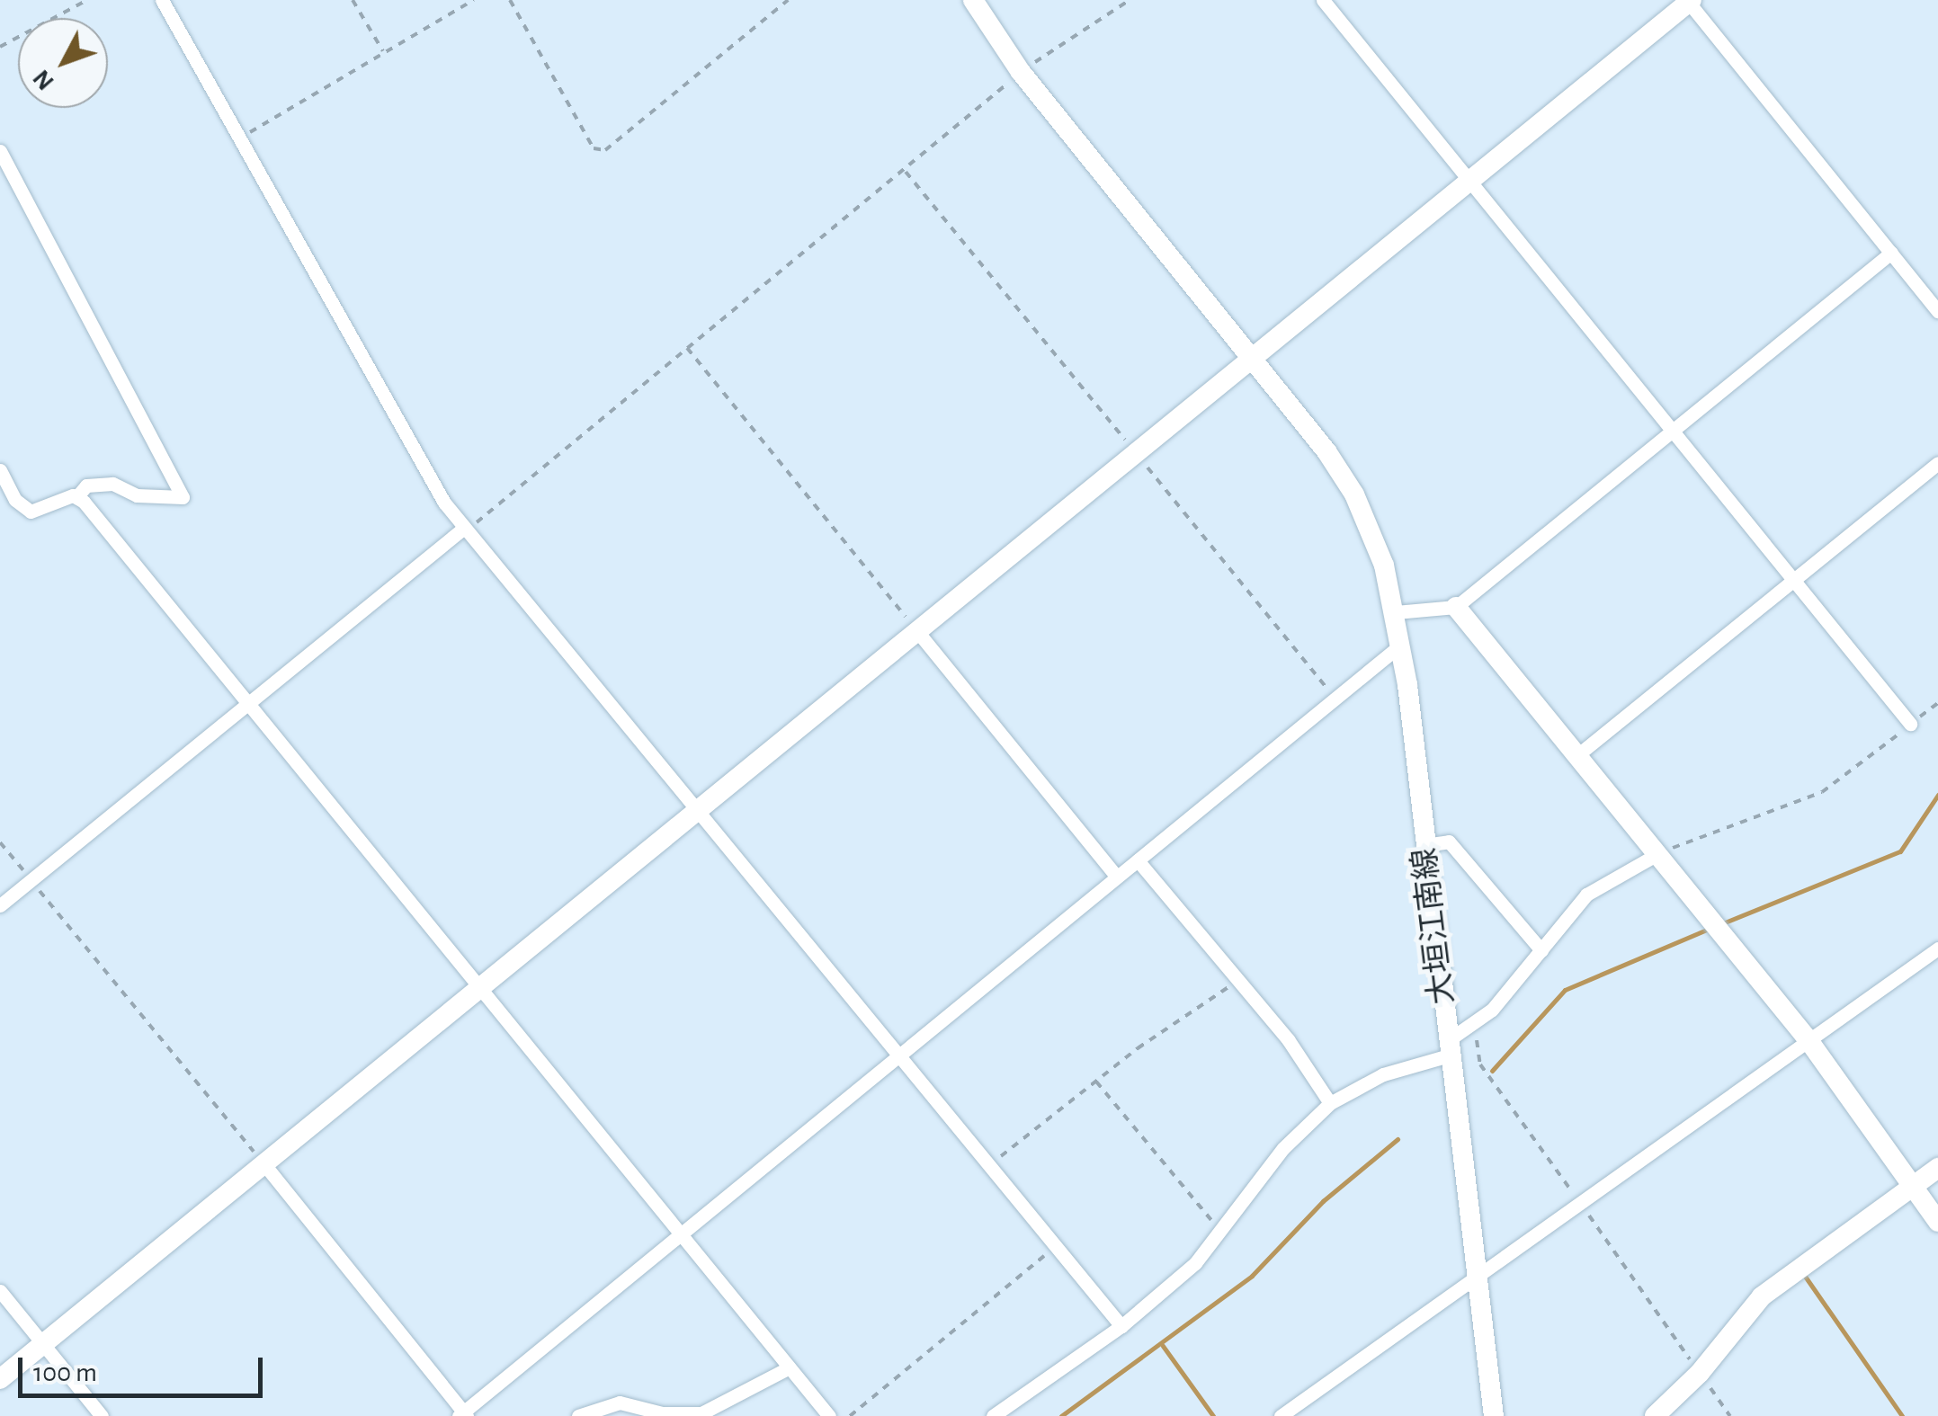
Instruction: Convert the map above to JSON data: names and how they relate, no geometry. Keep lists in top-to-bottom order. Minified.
{"streets":{"street":["大垣江南線"]},"scale_bar":"100 m","north":"bottom left"}
